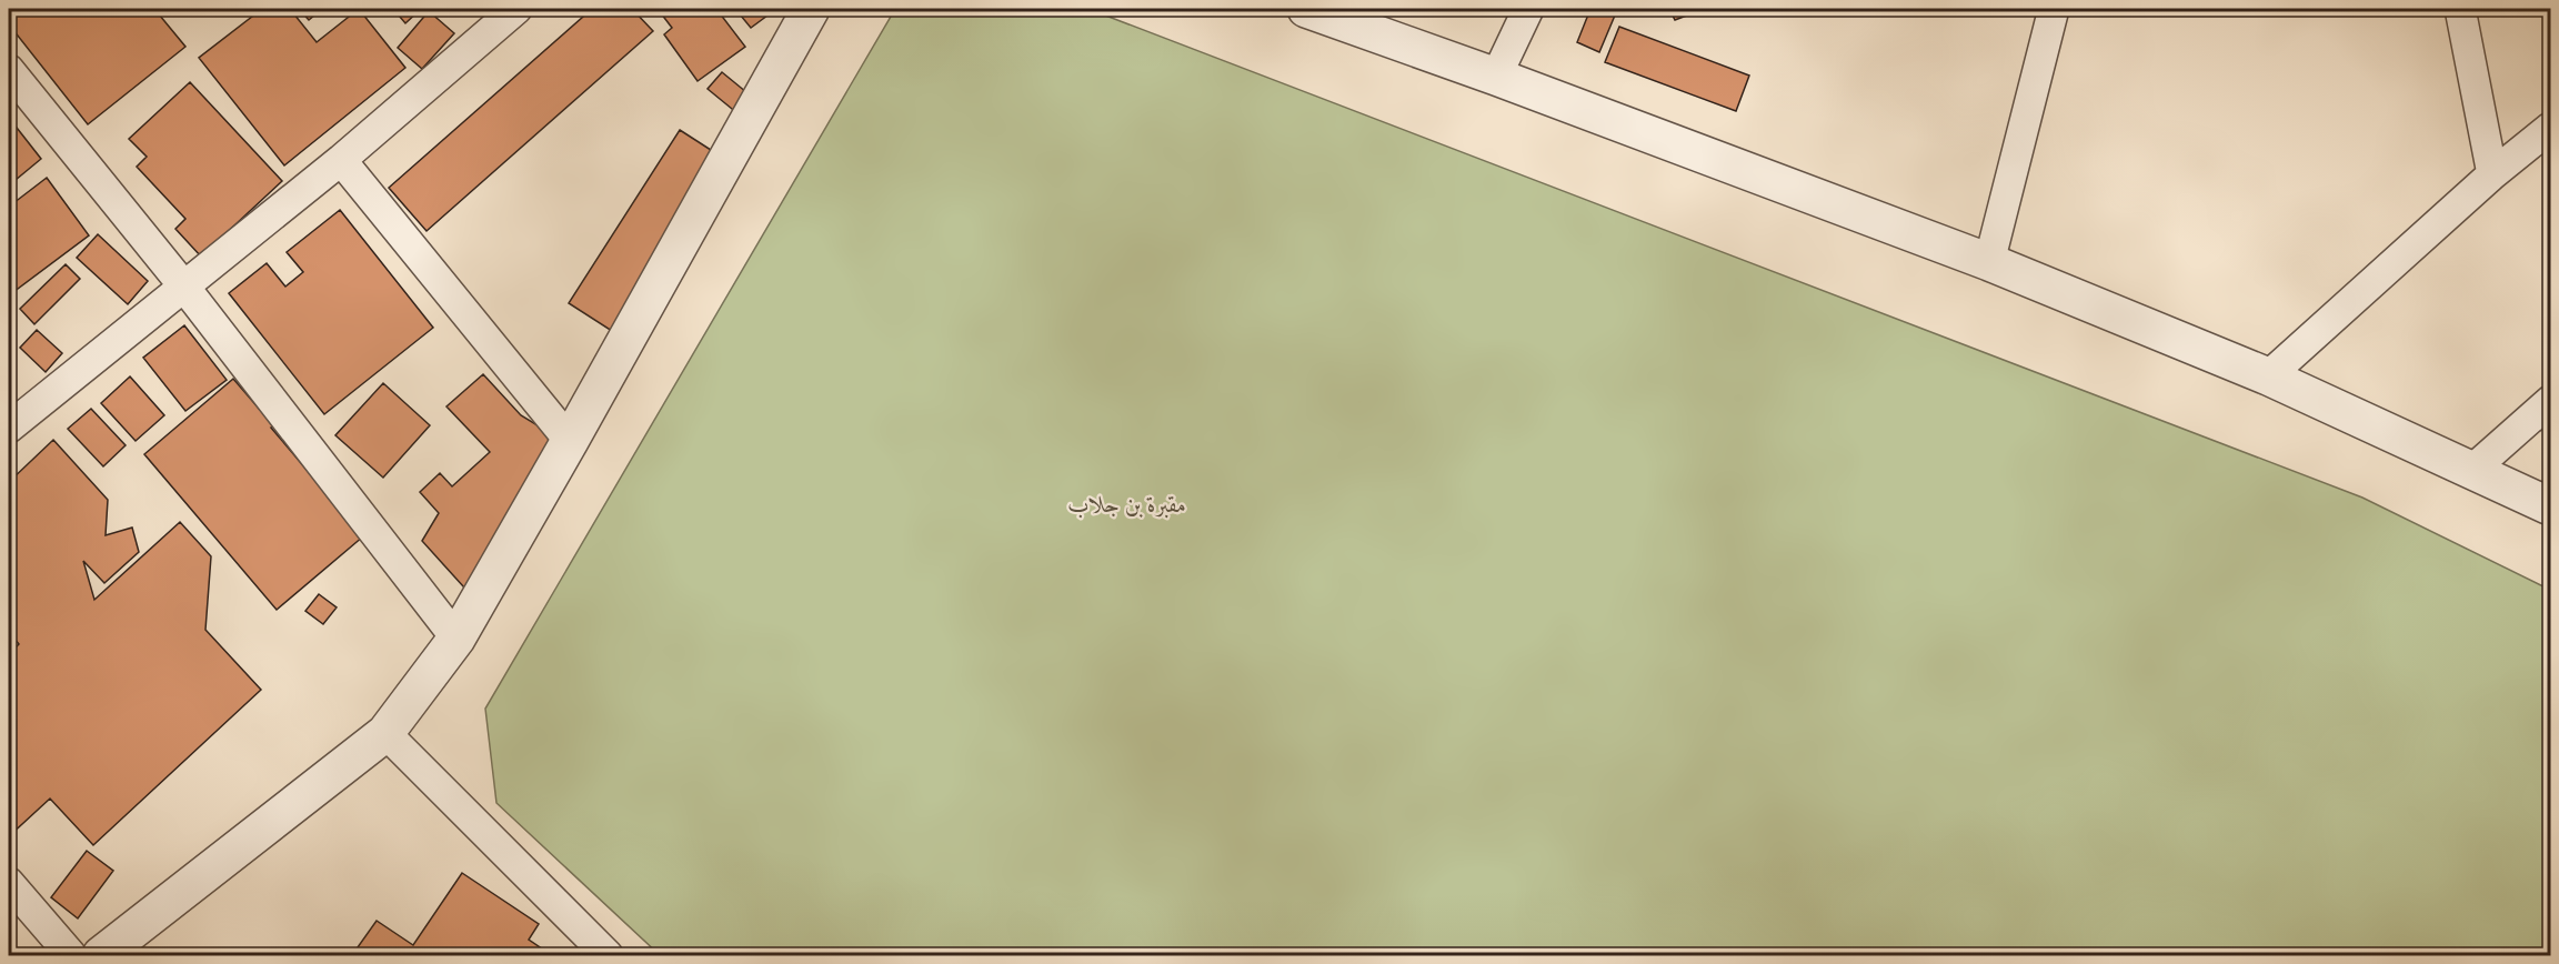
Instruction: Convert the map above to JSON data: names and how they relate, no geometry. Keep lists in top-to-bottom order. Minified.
{"parks":["مقبرة بن جلاب"]}
